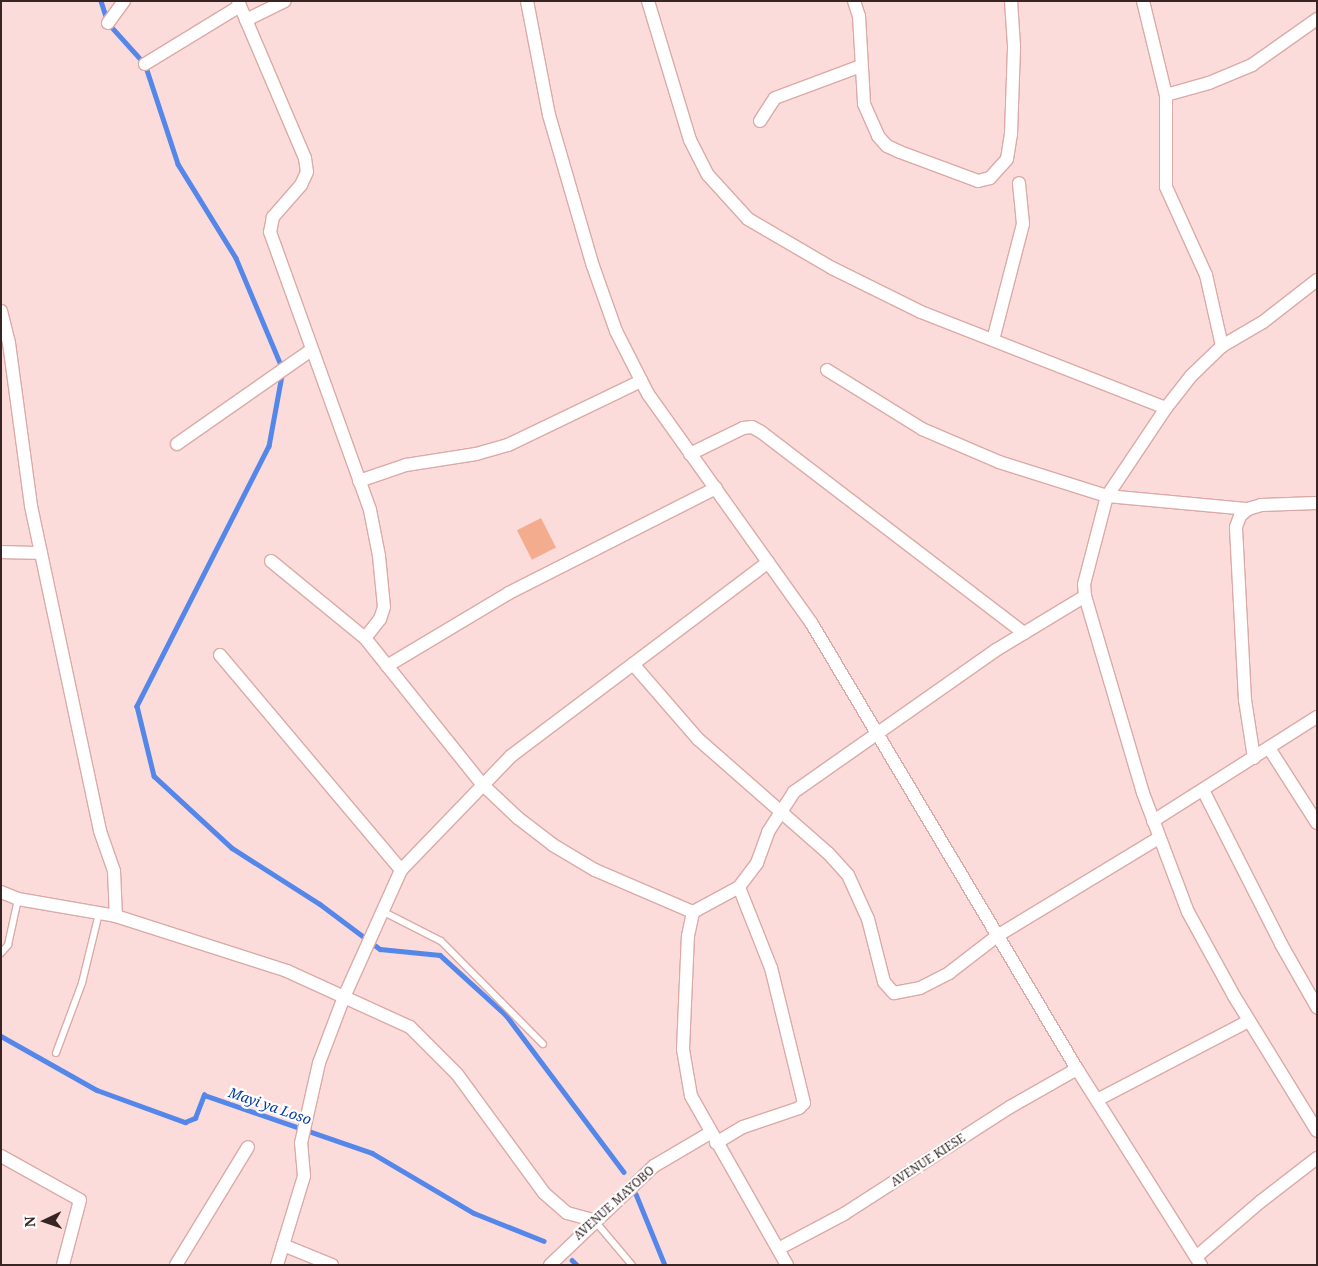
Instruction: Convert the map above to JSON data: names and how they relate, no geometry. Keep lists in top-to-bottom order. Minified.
{"streets":{"street":["AVENUE KIESE","AVENUE MAYOBO"]},"water":["Mayi ya Loso"],"north":"left"}
